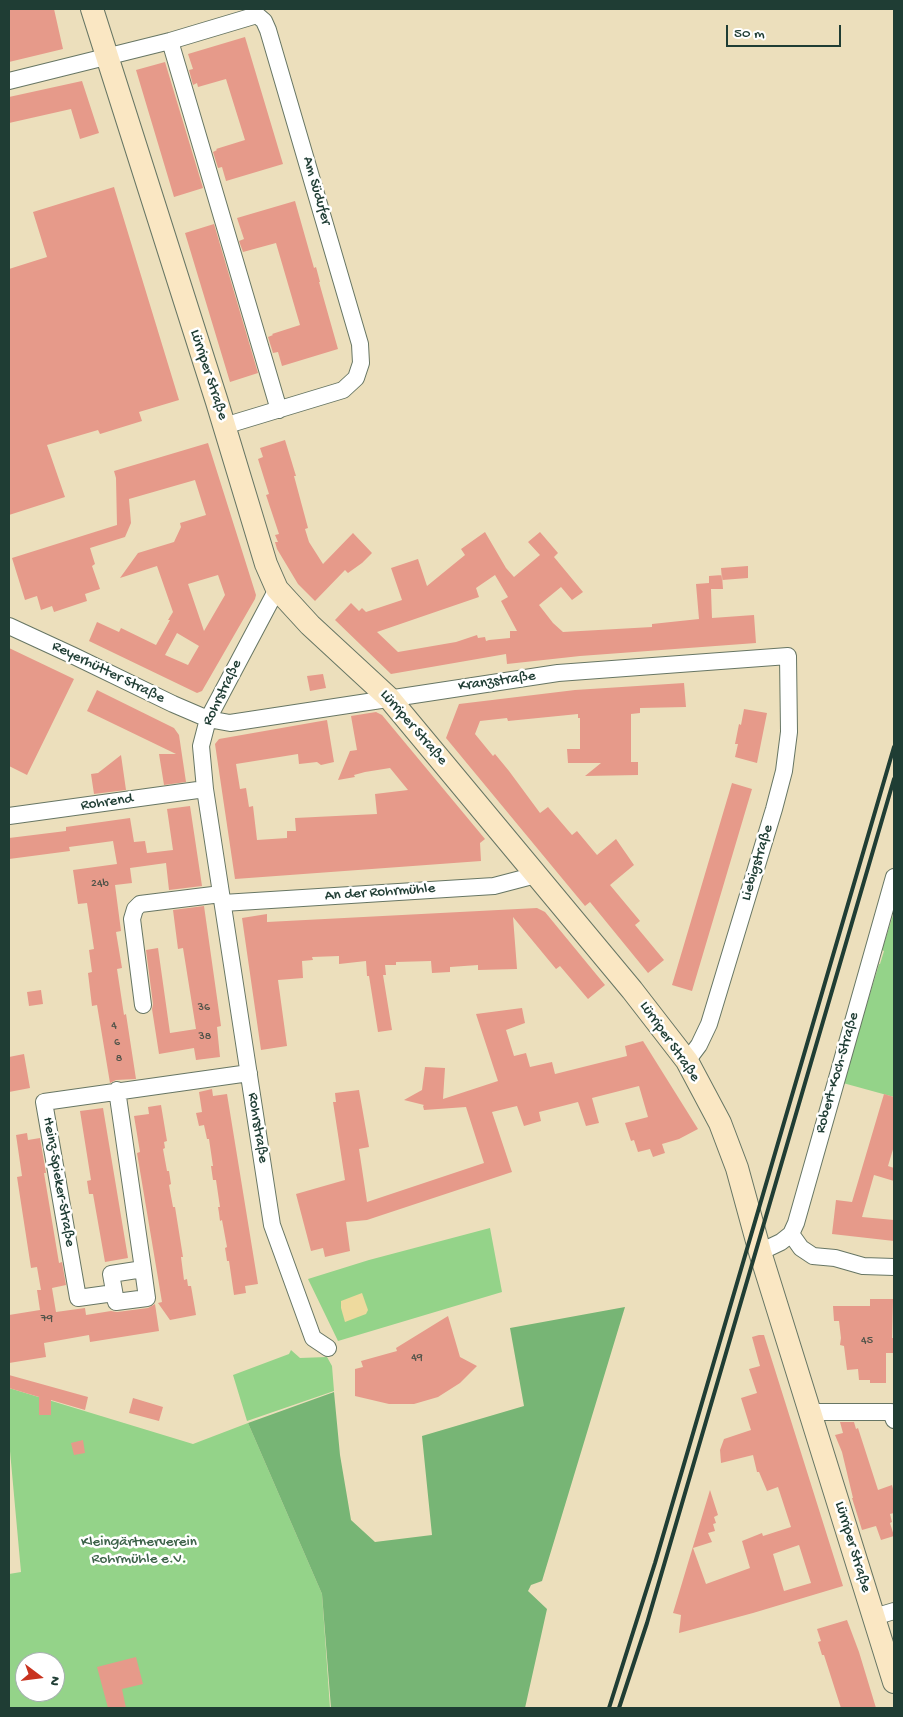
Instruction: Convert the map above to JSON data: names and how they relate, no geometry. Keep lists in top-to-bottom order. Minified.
{"streets":{"street":["Am Südufer","Lürriper Straße","Reyerhütter Straße","Kranzstraße","Rohrstraße","Rohrend","Liebigstraße","An der Rohrmühle","Robert-Koch-Straße","Heinz-Spieker-Straße"]},"crossings":[["Am Südufer","Lürriper Straße"],["Lürriper Straße","Kranzstraße"],["Lürriper Straße","Rohrstraße"],["Lürriper Straße","Liebigstraße"],["Lürriper Straße","An der Rohrmühle"],["Reyerhütter Straße","Kranzstraße"],["Reyerhütter Straße","Rohrstraße"],["Kranzstraße","Rohrstraße"],["Kranzstraße","Liebigstraße"],["Rohrstraße","Rohrend"],["Rohrstraße","An der Rohrmühle"],["Rohrstraße","Heinz-Spieker-Straße"]],"parks":["Kleingärtnerverein Rohrmühle e.V."],"house_numbers":["24b","36","4","38","6","8","79","45","49"],"scale_bar":"50 m","north":"right"}
